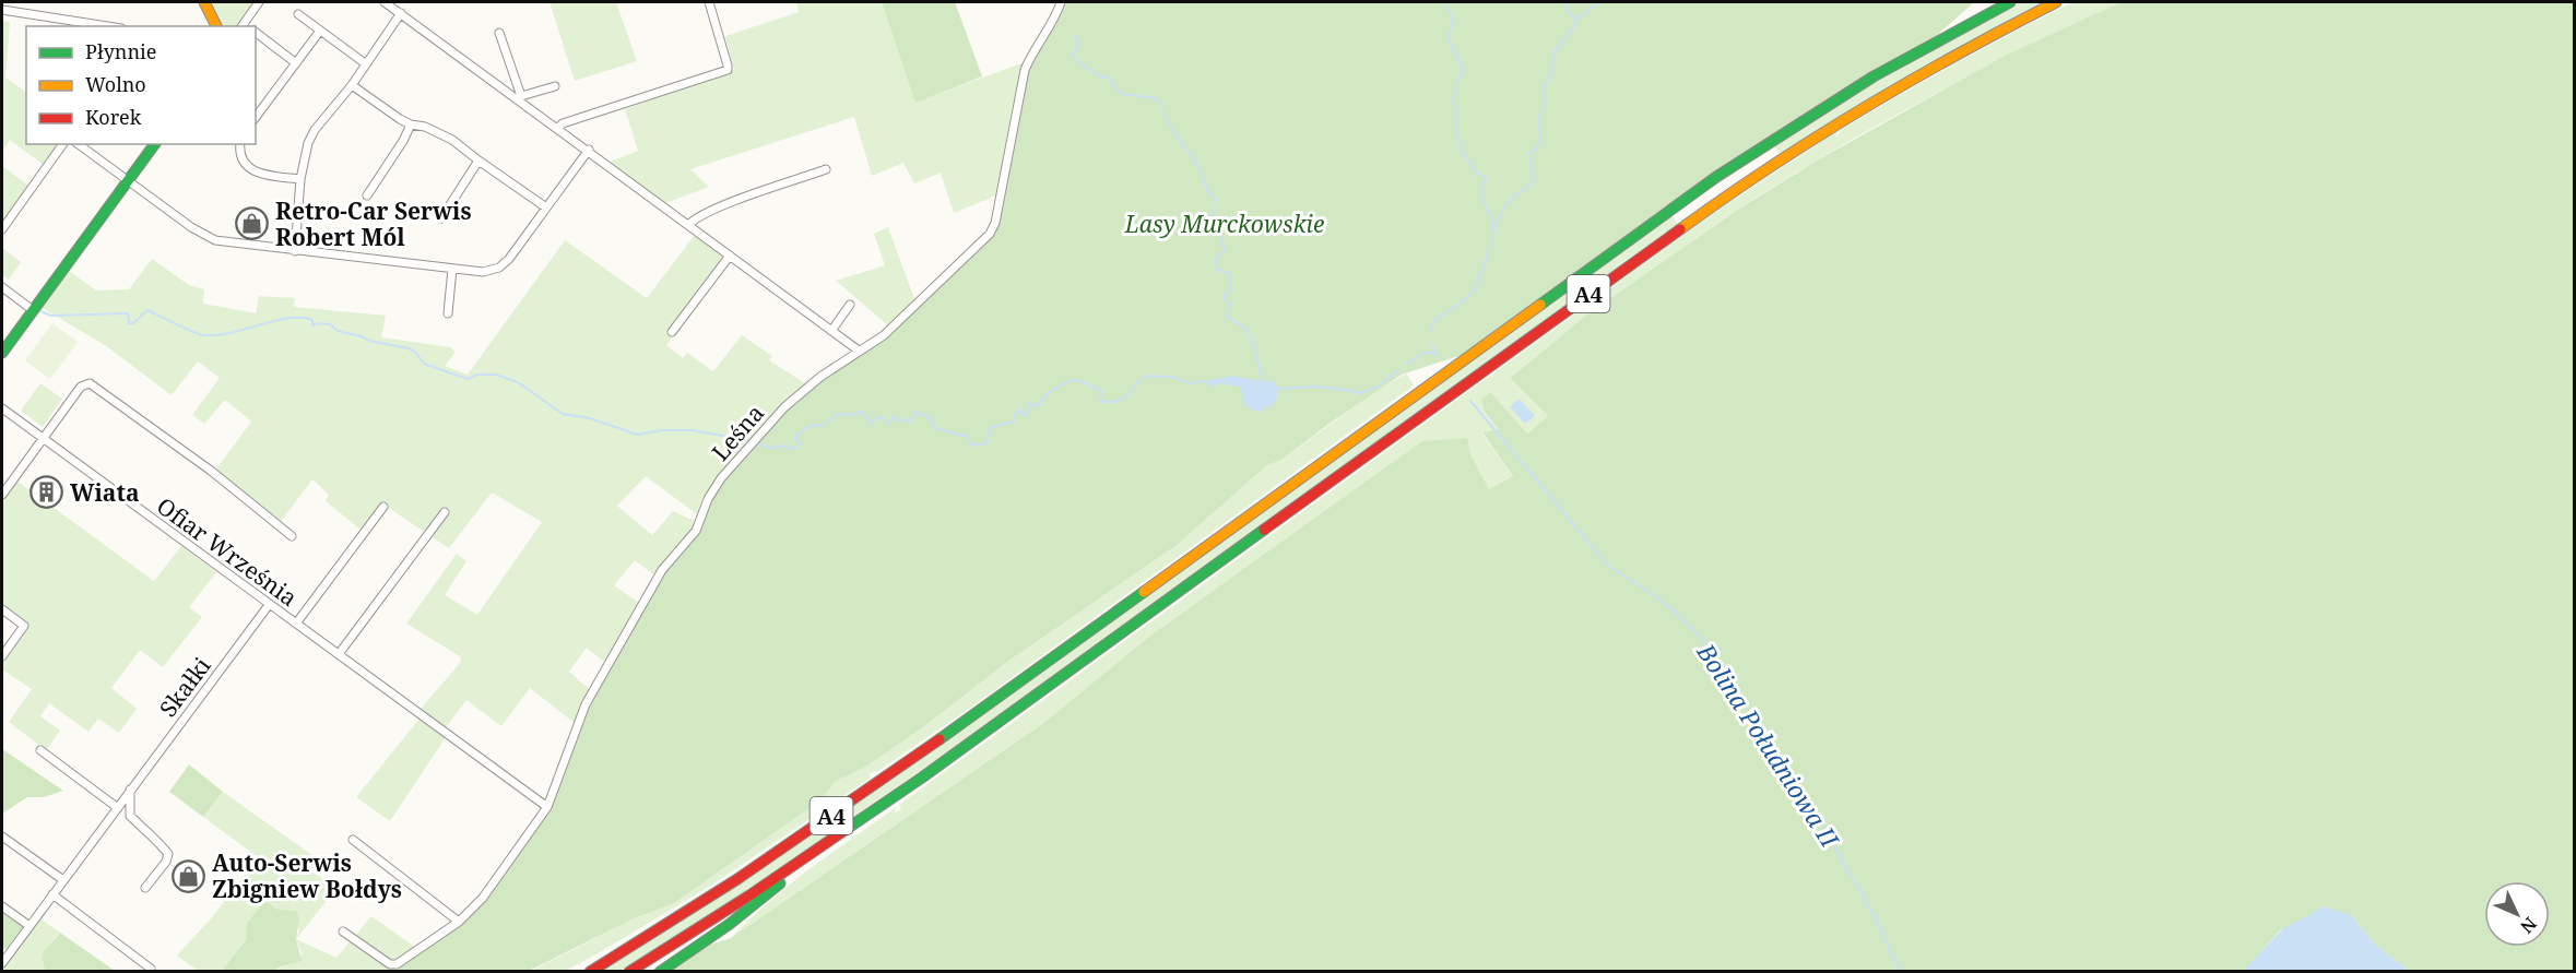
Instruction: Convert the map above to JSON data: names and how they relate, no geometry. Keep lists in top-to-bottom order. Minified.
{"streets":{"main road":["A4"],"street":["Leśna","Ofiar Września","Skałki"]},"crossings":[["Leśna","Ofiar Września"],["Ofiar Września","Skałki"]],"water":["Bolina Południowa II"],"parks":["Lasy Murckowskie"],"places":{"shop":["Retro-Car Serwis Robert Mól","Auto-Serwis Zbigniew Bołdys"],"building":["Wiata"]},"legend":["Płynnie","Wolno","Korek"],"north":"bottom right"}
